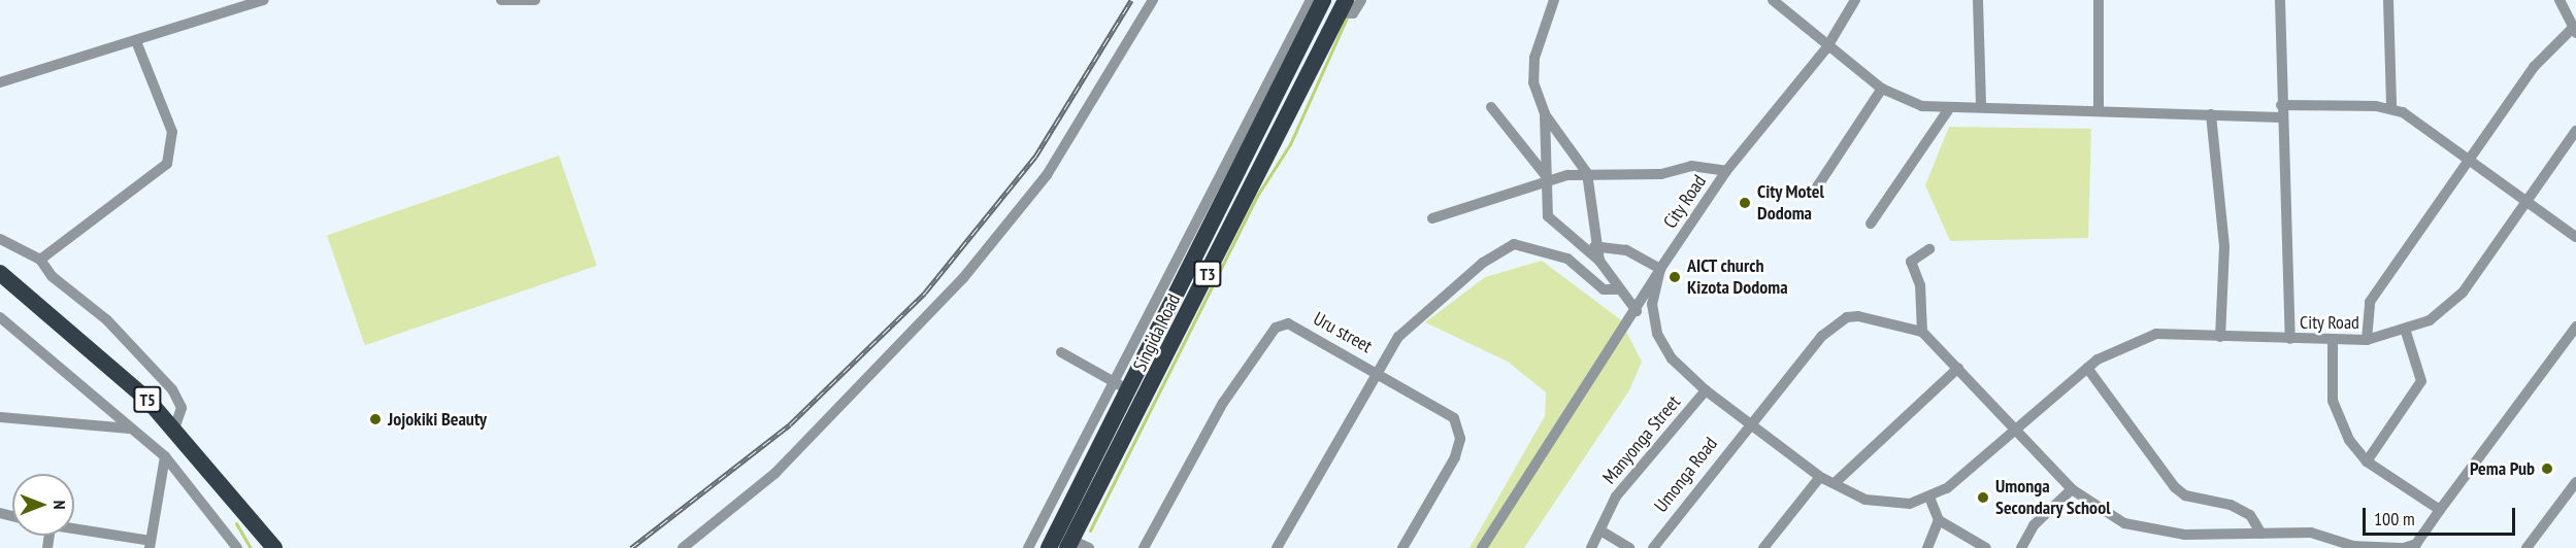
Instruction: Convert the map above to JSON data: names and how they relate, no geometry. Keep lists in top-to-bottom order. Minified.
{"streets":{"highway":["T3","Singida Road","T5"],"street":["City Road","Uru street","Manyonga Street","Umonga Road"]},"crossings":[["City Road","Manyonga Street"],["City Road","Umonga Road"]],"places":["City Motel Dodoma","AICT church Kizota Dodoma","Jojokiki Beauty","Pema Pub","Umonga Secondary School"],"scale_bar":"100 m","north":"right"}
